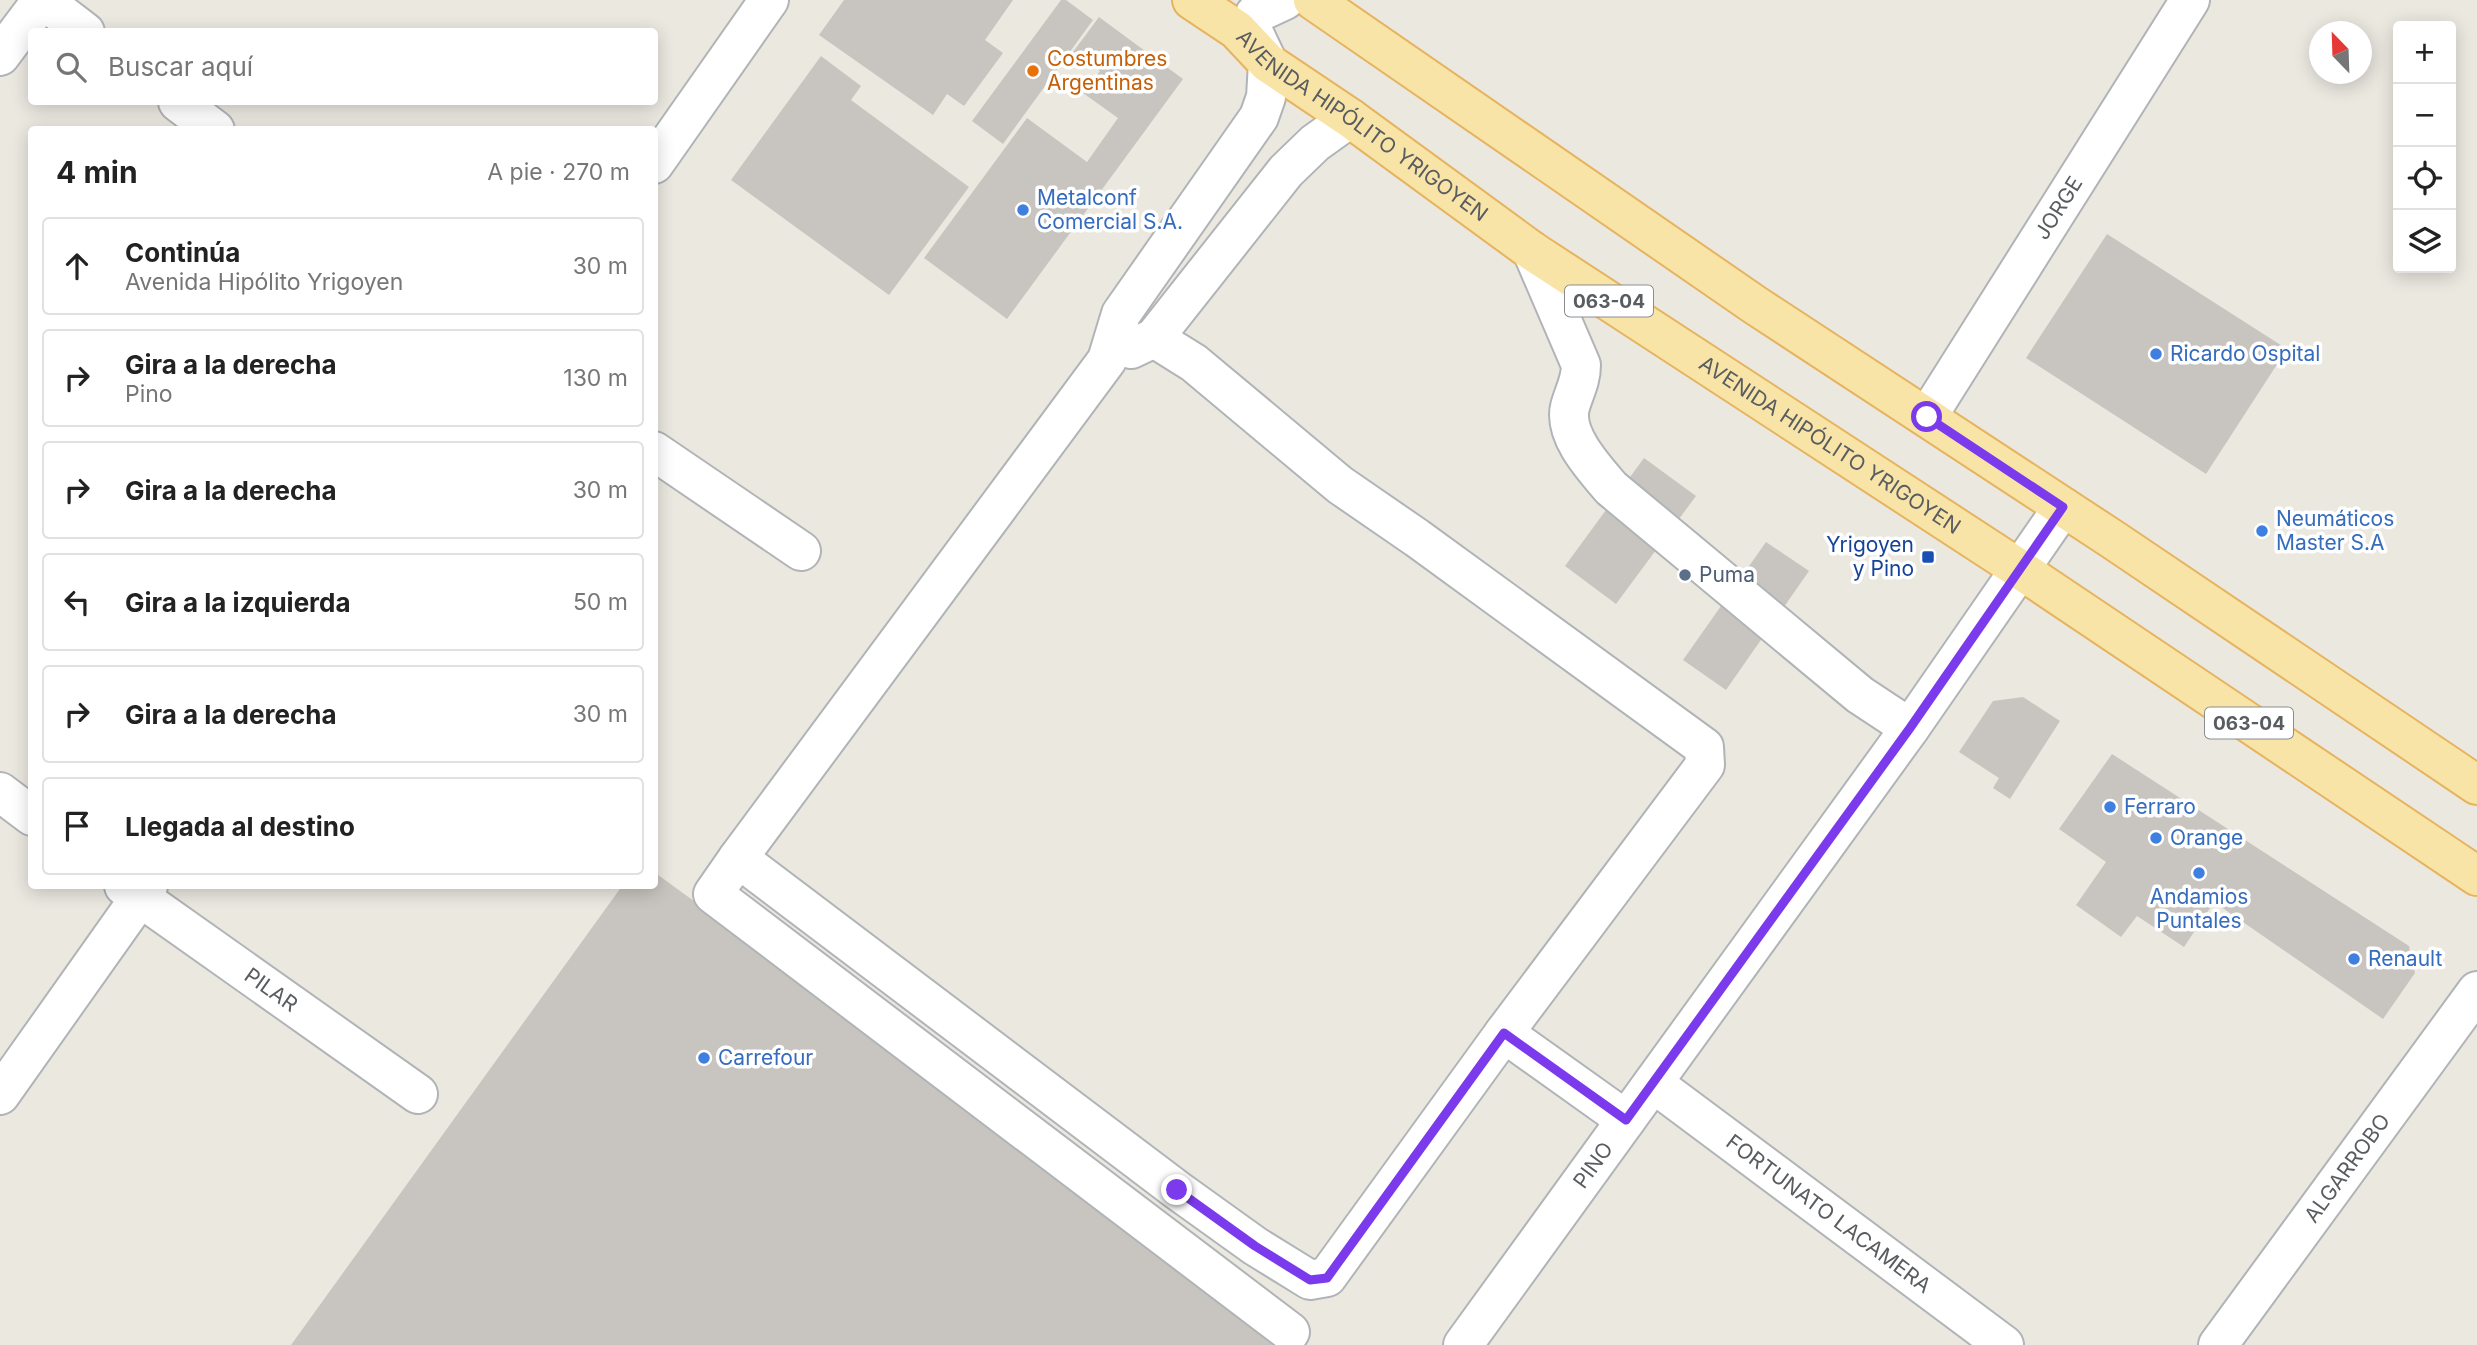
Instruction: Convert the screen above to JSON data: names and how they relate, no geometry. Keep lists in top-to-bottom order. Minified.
{"streets":{"main road":["AVENIDA HIPÓLITO YRIGOYEN","063-04"],"street":["JORGE","PILAR","PINO","ALGARROBO","FORTUNATO LACAMERA"]},"crossings":[["AVENIDA HIPÓLITO YRIGOYEN","PINO"],["PINO","FORTUNATO LACAMERA"]],"places":{"other":["Costumbres Argentinas","Metalconf Comercial S.A.","Ricardo Ospital","Neumáticos Master S.A","Puma","Ferraro","Orange","Andamios Puntales","Renault","Carrefour"],"transit":["Yrigoyen y Pino"]},"north":"top left","page":{"map_buttons":["+","−"],"search":"Buscar aquí","heading":["4 min","A pie · 270 m"],"list":[["Continúa","Avenida Hipólito Yrigoyen","30 m"],["Gira a la derecha","Pino","130 m"],["Gira a la derecha","30 m"],["Gira a la izquierda","50 m"],["Gira a la derecha","30 m"],"Llegada al destino"]}}
